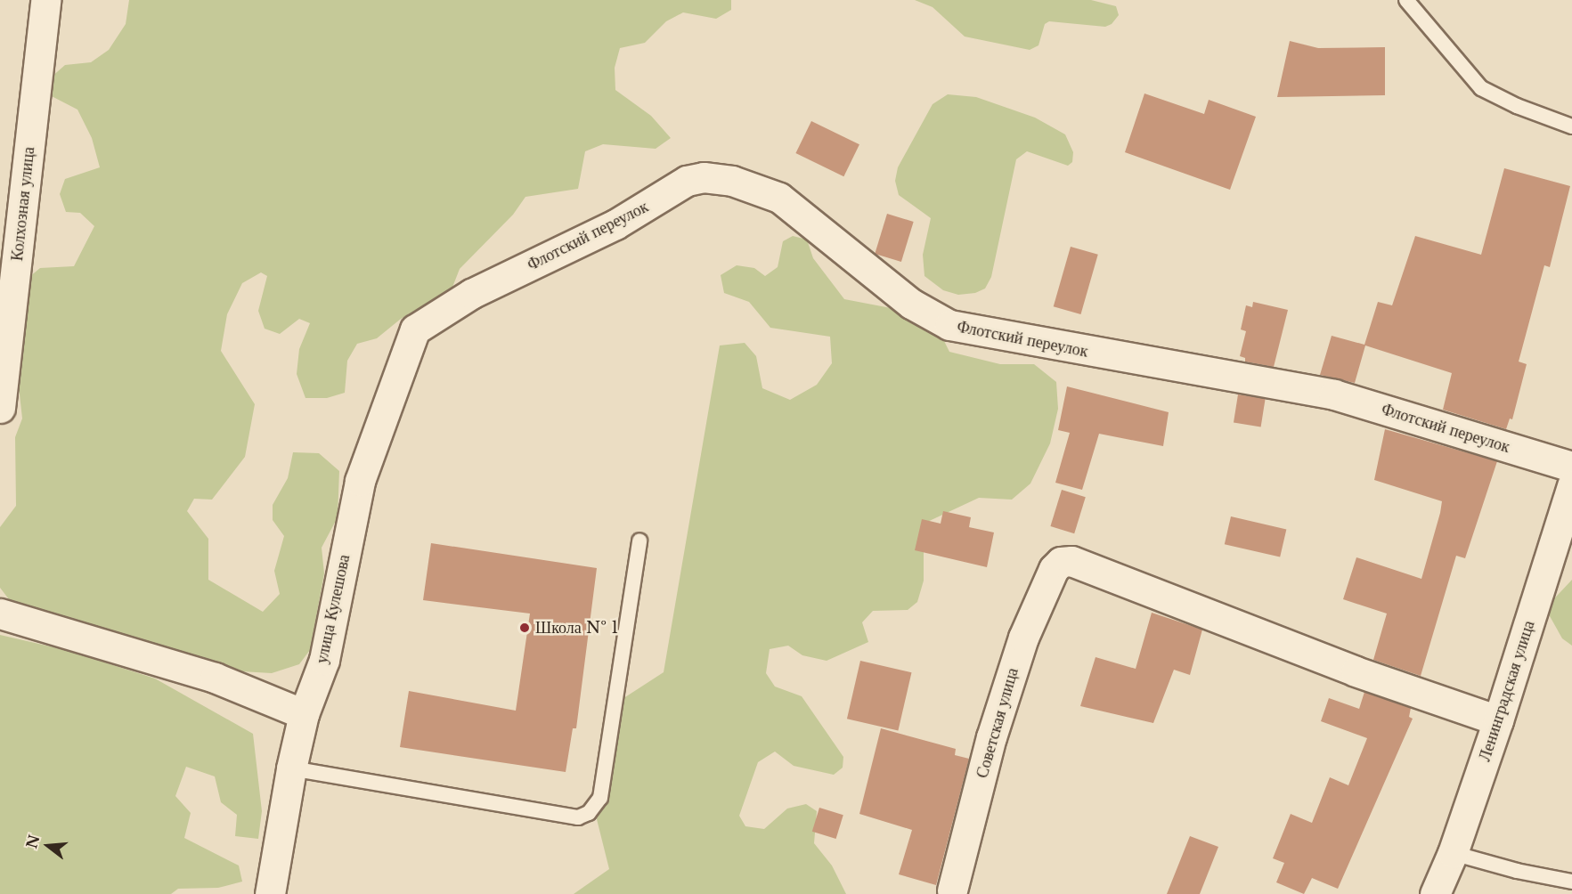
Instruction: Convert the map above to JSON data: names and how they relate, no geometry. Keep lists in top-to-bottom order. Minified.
{"streets":{"street":["Колхозная улица","Флотский переулок","улица Кулешова","Ленинградская улица","Советская улица"]},"crossings":[["Флотский переулок","улица Кулешова"],["Ленинградская улица","Советская улица"]],"places":["Школа № 1"],"north":"left"}
